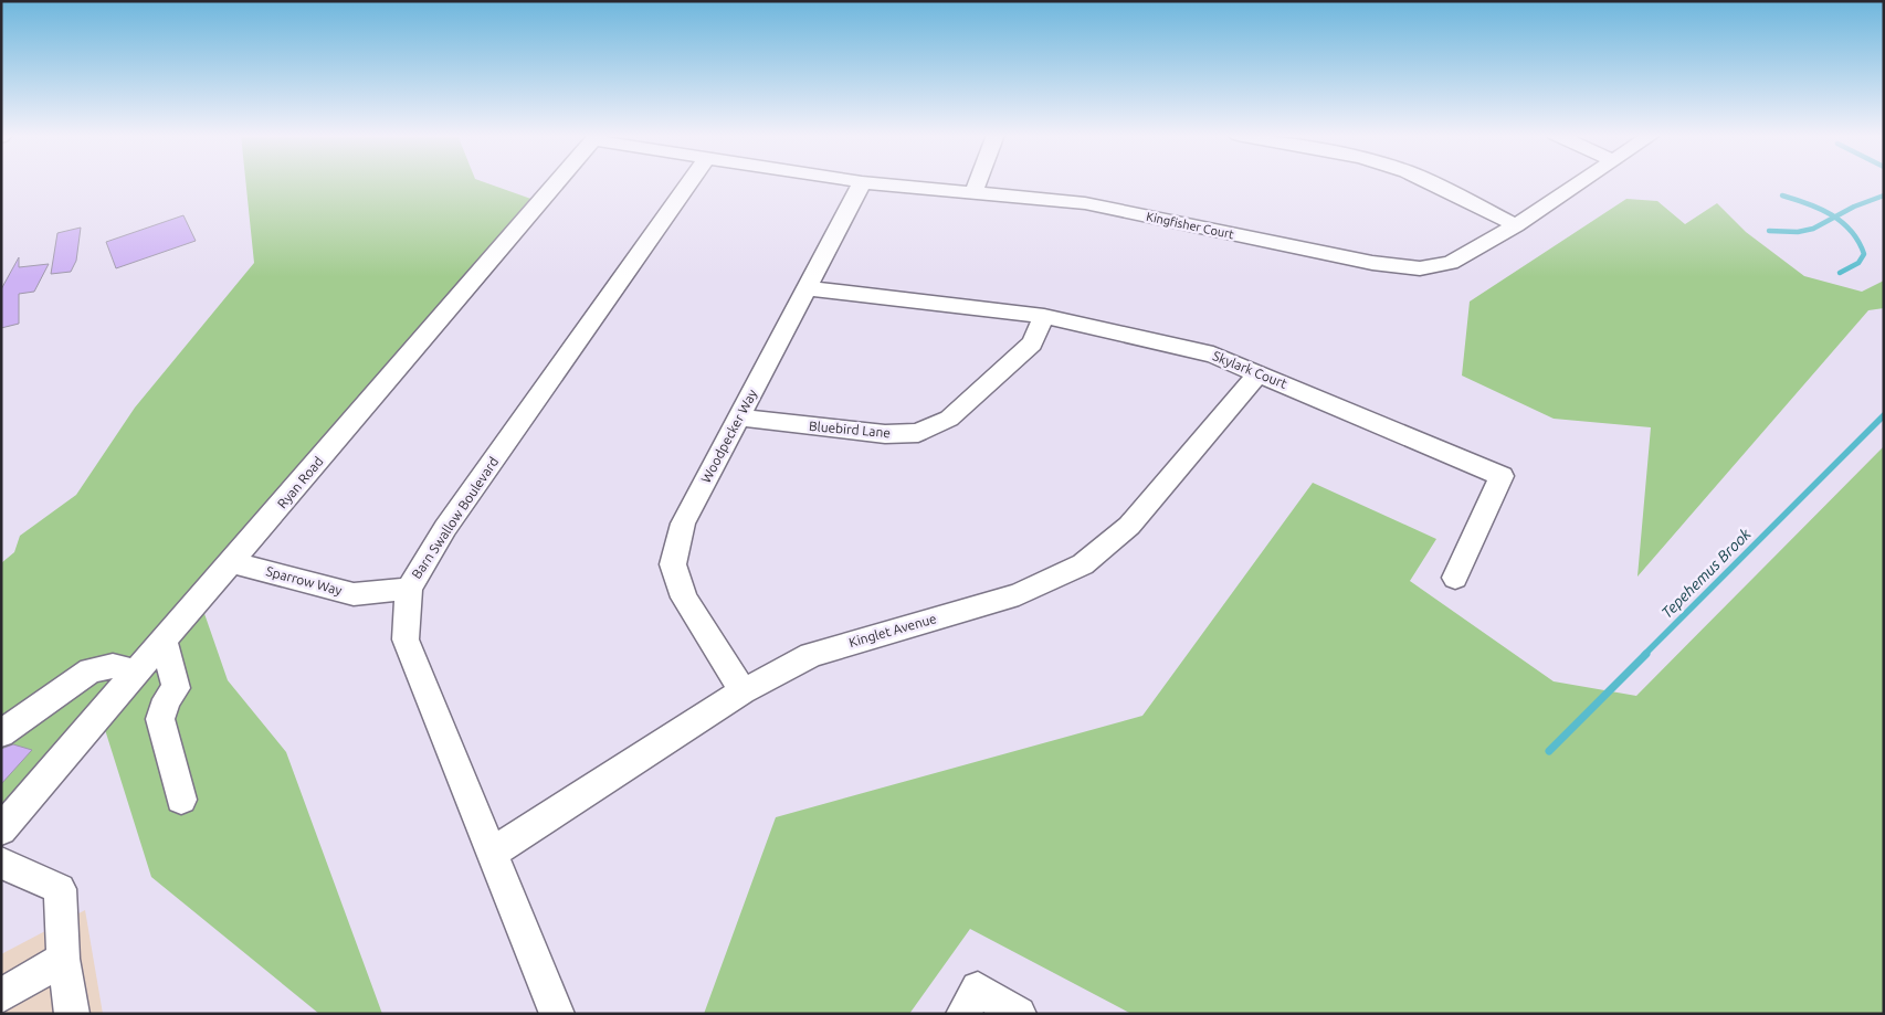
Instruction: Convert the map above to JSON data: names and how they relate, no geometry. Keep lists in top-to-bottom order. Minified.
{"streets":{"street":["Kingfisher Court","Skylark Court","Bluebird Lane","Woodpecker Way","Ryan Road","Barn Swallow Boulevard","Sparrow Way","Kinglet Avenue"]},"crossings":[["Kingfisher Court","Woodpecker Way"],["Skylark Court","Bluebird Lane"],["Skylark Court","Woodpecker Way"],["Skylark Court","Kinglet Avenue"],["Bluebird Lane","Woodpecker Way"],["Woodpecker Way","Kinglet Avenue"],["Ryan Road","Sparrow Way"],["Barn Swallow Boulevard","Sparrow Way"],["Barn Swallow Boulevard","Kinglet Avenue"]],"water":["Tepehemus Brook"]}
